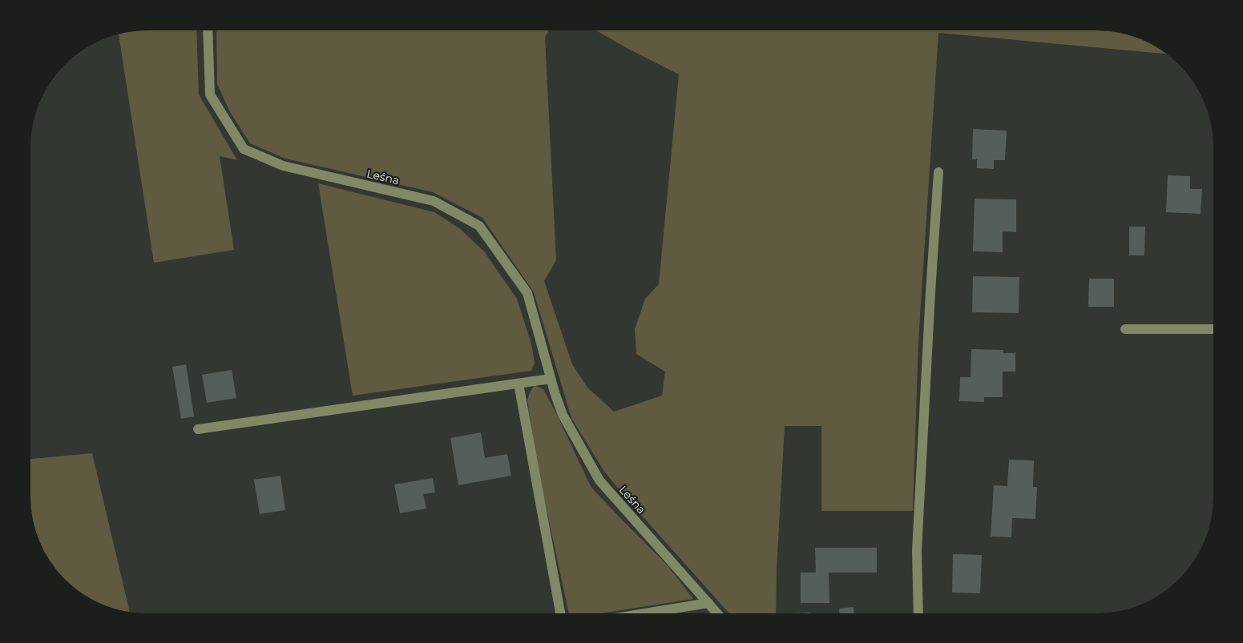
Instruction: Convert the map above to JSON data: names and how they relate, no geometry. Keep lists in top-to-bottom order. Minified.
{"streets":{"street":["Leśna"]}}
